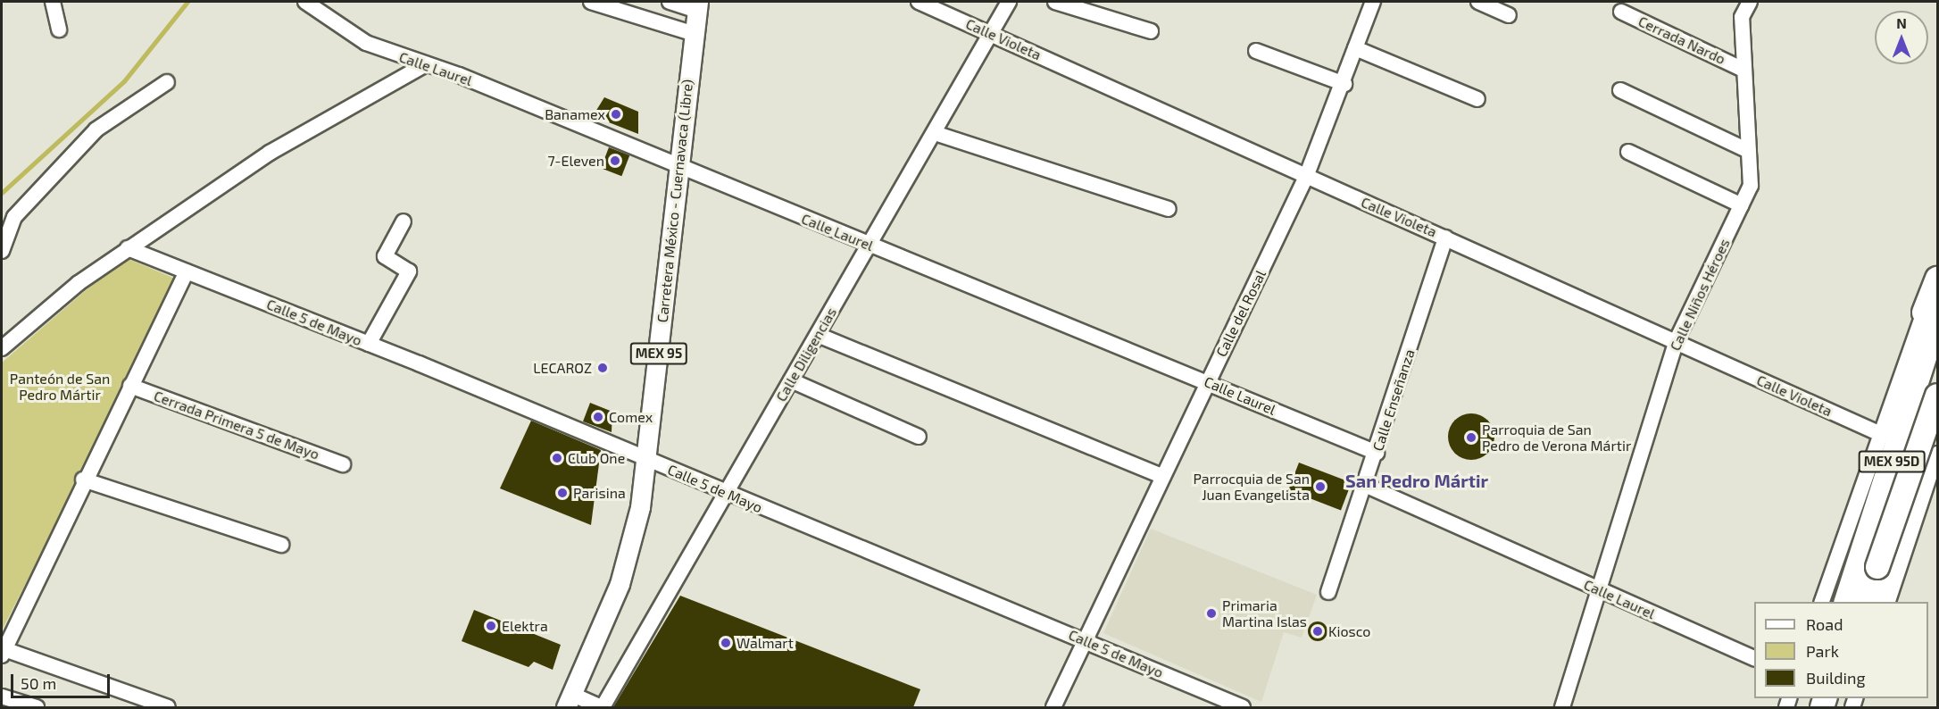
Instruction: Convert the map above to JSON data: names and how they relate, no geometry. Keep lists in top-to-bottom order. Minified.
{"streets":{"highway":["MEX 95D"],"main road":["Carretera México - Cuernavaca (Libre)","MEX 95"],"street":["Calle Violeta","Cerrada Nardo","Calle Laurel","Calle Niños Héroes","Calle del Rosal","Calle 5 de Mayo","Calle Diligencias","Calle Enseñanza","Cerrada Primera 5 de Mayo"]},"crossings":[["Calle Violeta","Calle Niños Héroes"],["Calle Violeta","Calle del Rosal"],["Calle Violeta","Calle Diligencias"],["Calle Violeta","Calle Enseñanza"],["Cerrada Nardo","Calle Niños Héroes"],["Calle Laurel","Carretera México - Cuernavaca (Libre)"],["Calle Laurel","Calle Niños Héroes"],["Calle Laurel","Calle del Rosal"],["Calle Laurel","Calle Diligencias"],["Calle Laurel","Calle Enseñanza"],["Carretera México - Cuernavaca (Libre)","Calle 5 de Mayo"],["Calle del Rosal","Calle 5 de Mayo"],["Calle 5 de Mayo","Calle Diligencias"]],"districts":["San Pedro Mártir"],"parks":["Panteón de San Pedro Mártir"],"places":["Banamex","7-Eleven","LECAROZ","Comex","Parroquia de San Pedro de Verona Mártir","Club One","Parrocquia de San Juan Evangelista","Parisina","Primaria Martina Islas","Elektra","Kiosco","Walmart"],"legend":["Road","Park","Building"],"scale_bar":"50 m","north":"top"}
